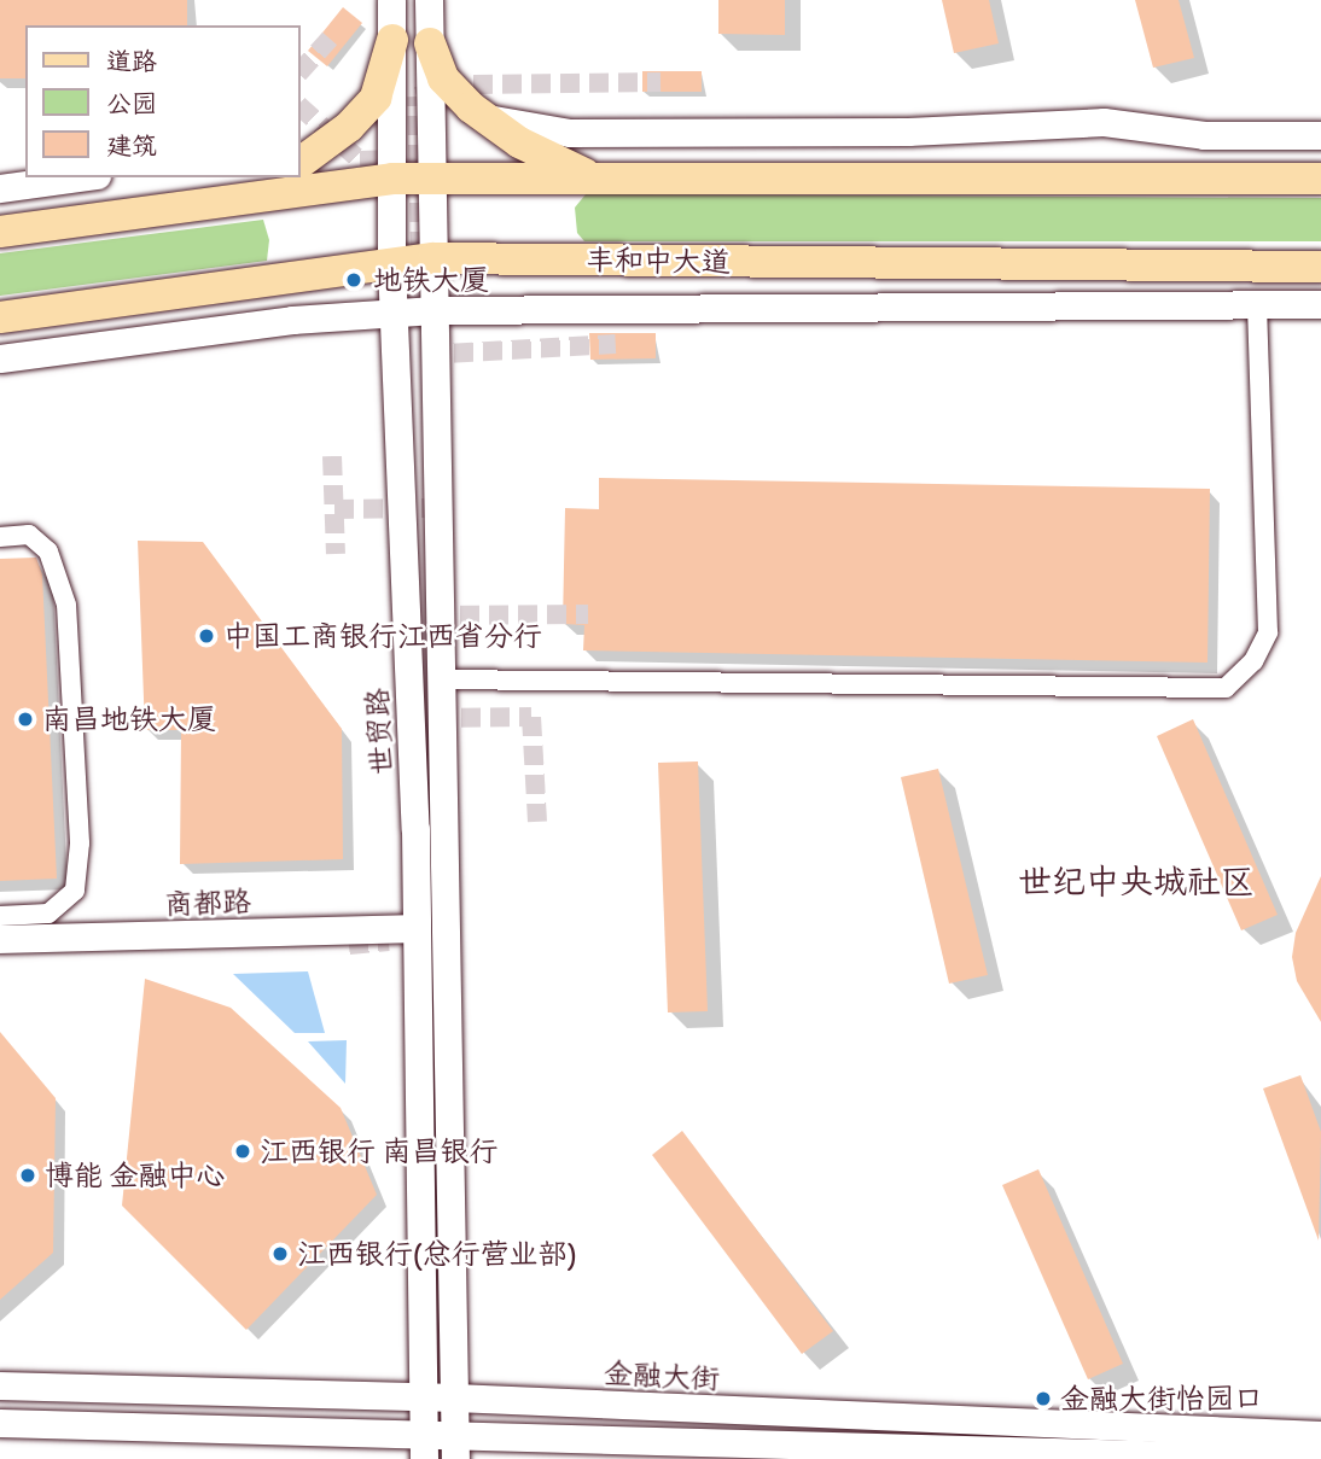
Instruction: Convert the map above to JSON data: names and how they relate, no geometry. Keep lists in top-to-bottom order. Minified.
{"streets":{"main road":["丰和中大道","世贸路","商都路","金融大街"]},"crossings":[["丰和中大道","世贸路"],["世贸路","商都路"],["世贸路","金融大街"]],"districts":["世纪中央城社区"],"places":["地铁大厦","中国工商银行江西省分行","南昌地铁大厦","江西银行 南昌银行","博能 金融中心","江西银行(总行营业部)","金融大街怡园口"],"legend":["道路","公园","建筑"]}
